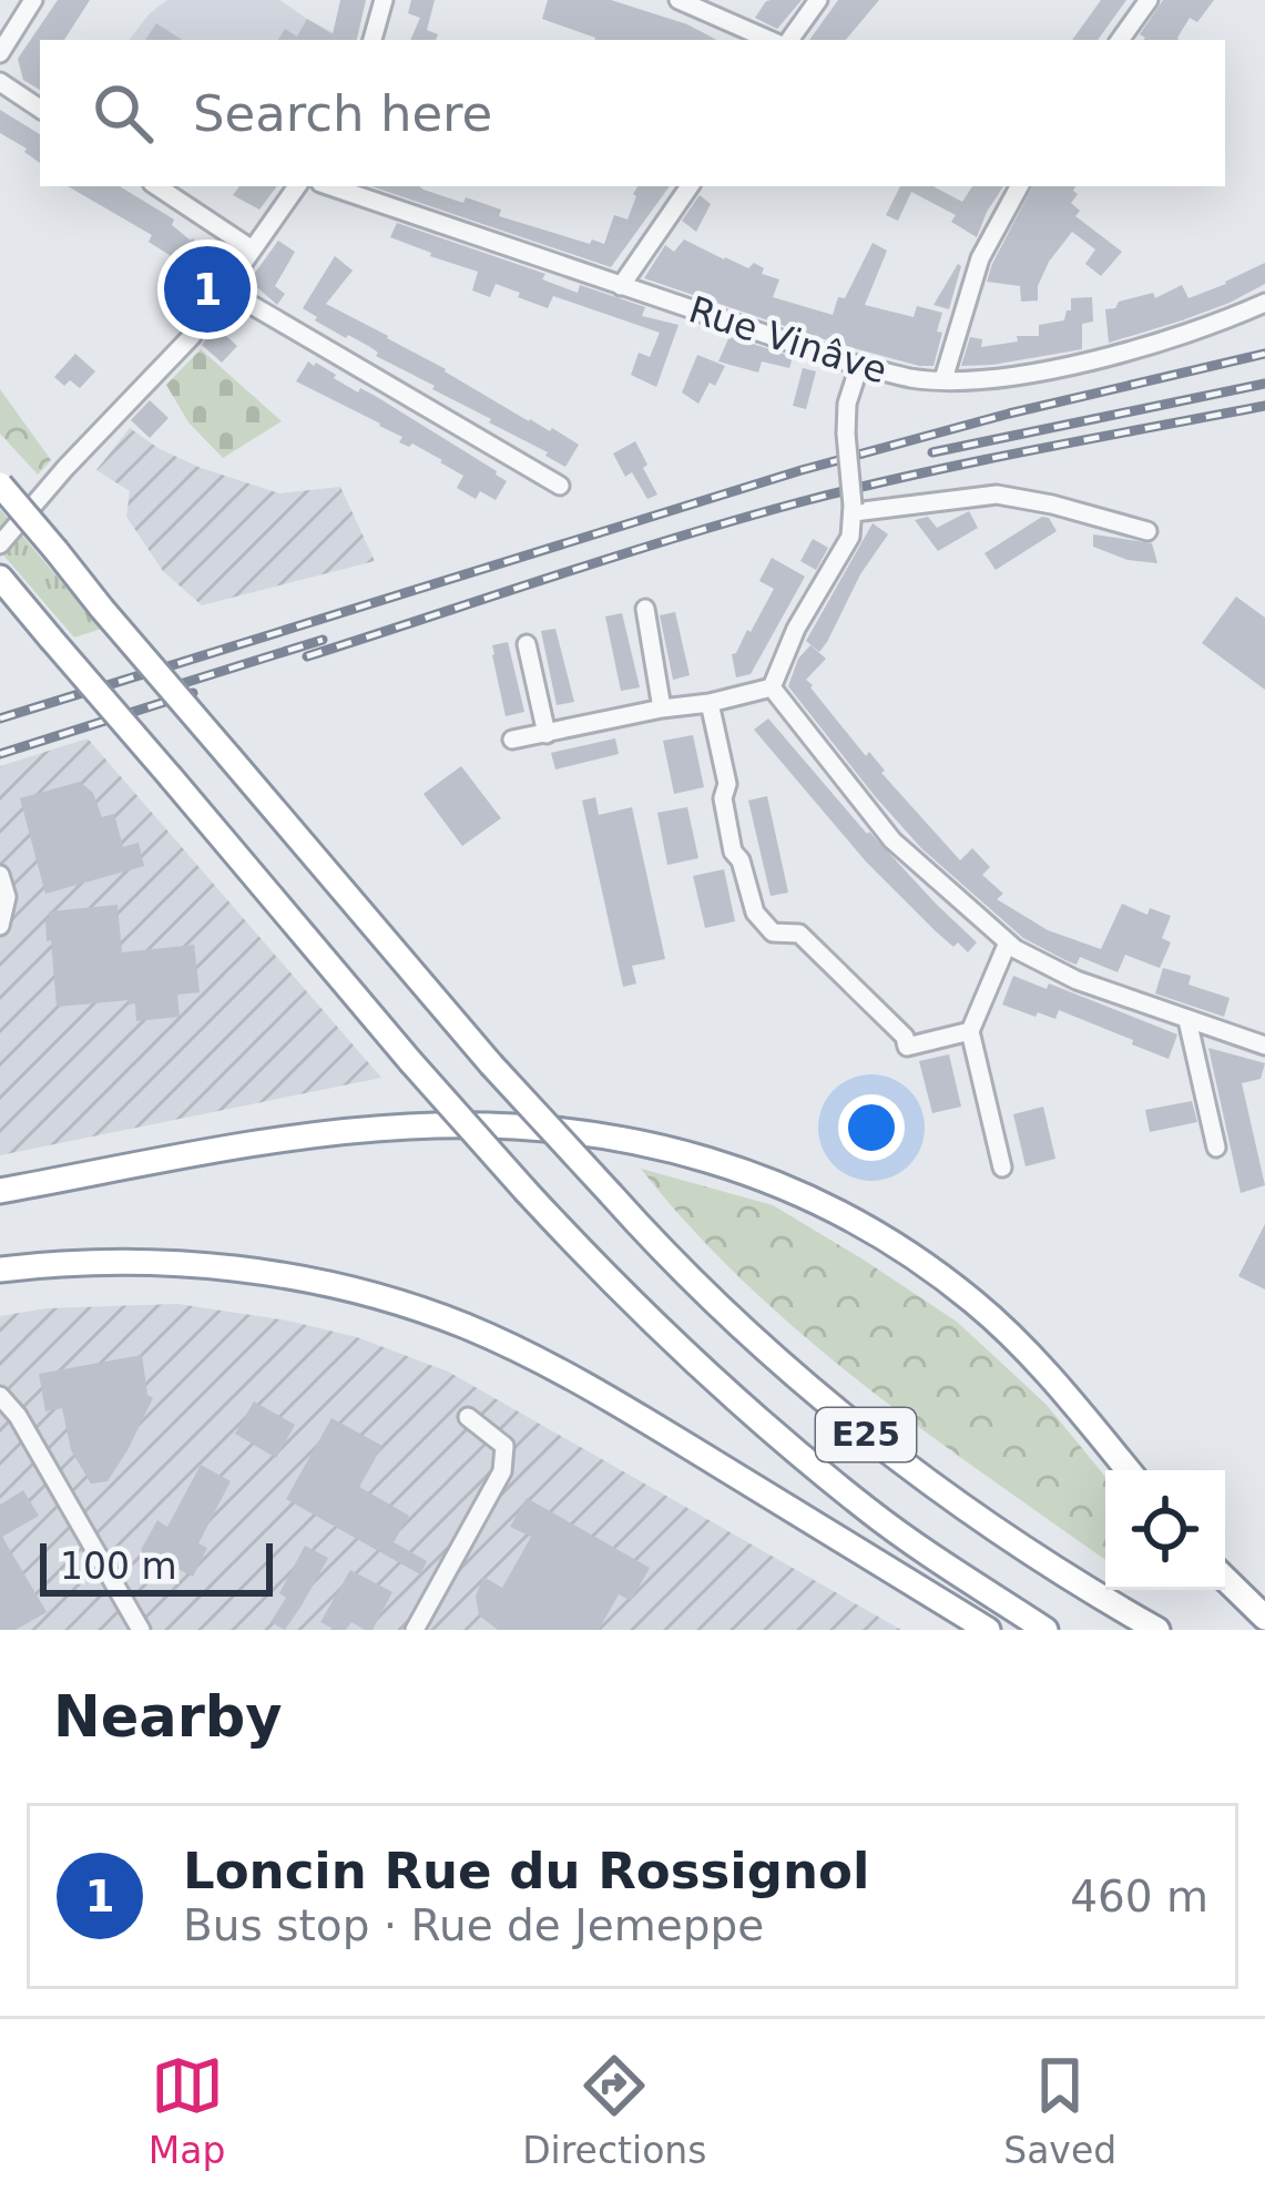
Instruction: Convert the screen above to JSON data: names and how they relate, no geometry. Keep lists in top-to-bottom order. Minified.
{"streets":{"highway":["E25"],"street":["Rue Vinâve"]},"scale_bar":"100 m","page":{"search":"Search here","pins":"1","scale":"100 m","heading":"Nearby","list":[{"mark":"1","name":"Loncin Rue du Rossignol","note":"Bus stop · Rue de Jemeppe","value":"460 m"}],"nav":["Map","Directions","Saved"]}}
